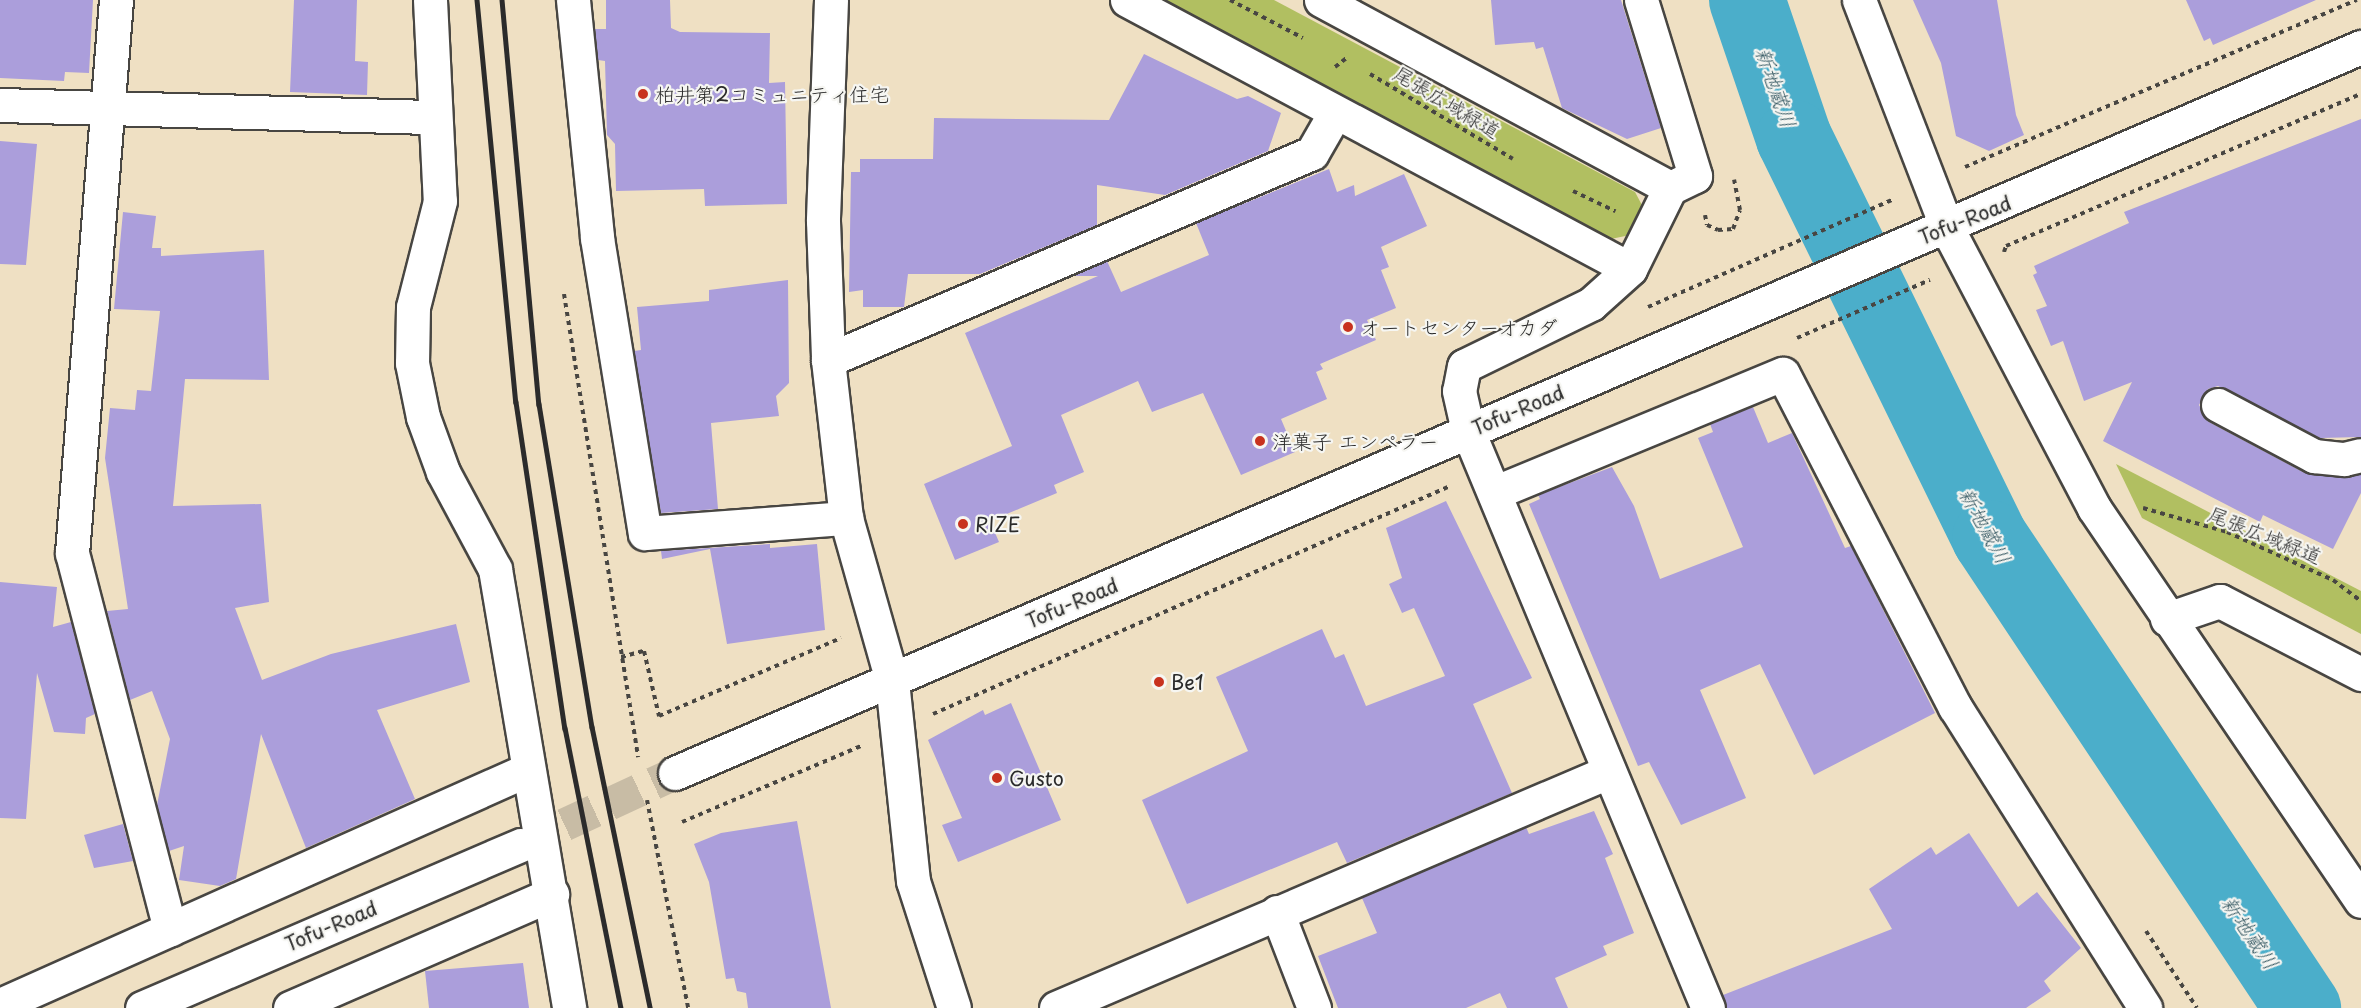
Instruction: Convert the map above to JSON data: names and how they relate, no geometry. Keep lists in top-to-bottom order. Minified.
{"streets":{"street":["Tofu-Road"],"path":["尾張広域緑道"]},"water":["新地蔵川"],"places":["柏井第2コミュニティ住宅","オートセンターオカダ","洋菓子 エンペラー","RIZE","Be1","Gusto"]}
